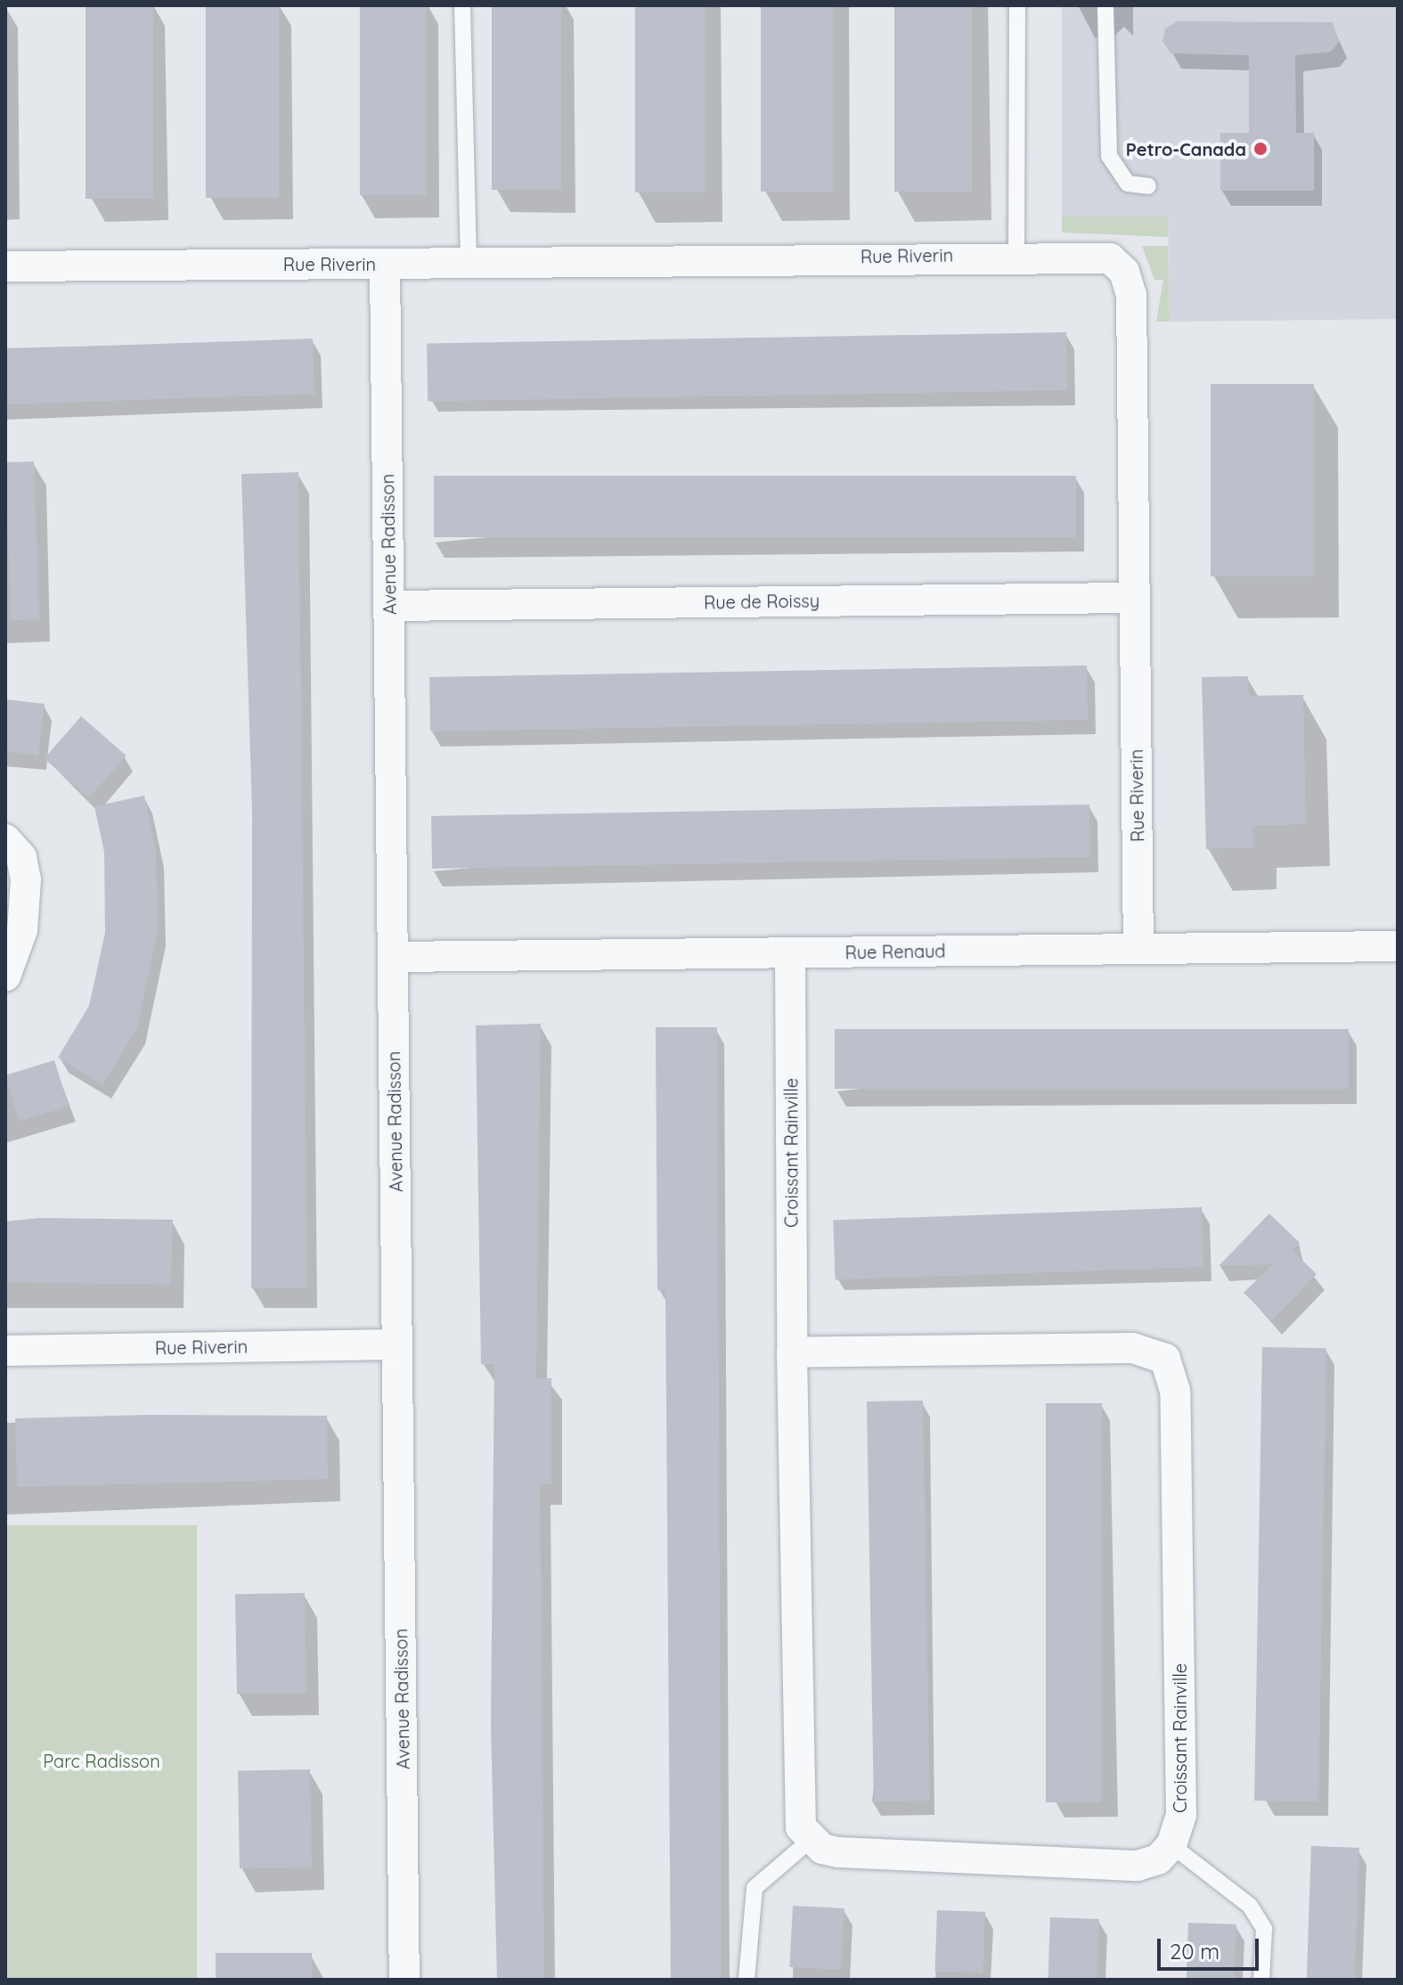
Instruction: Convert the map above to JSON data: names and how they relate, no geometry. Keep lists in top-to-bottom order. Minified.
{"streets":{"street":["Rue Riverin","Avenue Radisson","Rue de Roissy","Rue Renaud","Croissant Rainville"]},"crossings":[["Rue Riverin","Avenue Radisson"],["Rue Riverin","Rue de Roissy"],["Rue Riverin","Rue Renaud"],["Avenue Radisson","Rue de Roissy"],["Avenue Radisson","Rue Renaud"],["Rue Renaud","Croissant Rainville"]],"parks":["Parc Radisson"],"places":["Petro-Canada"],"scale_bar":"20 m"}
